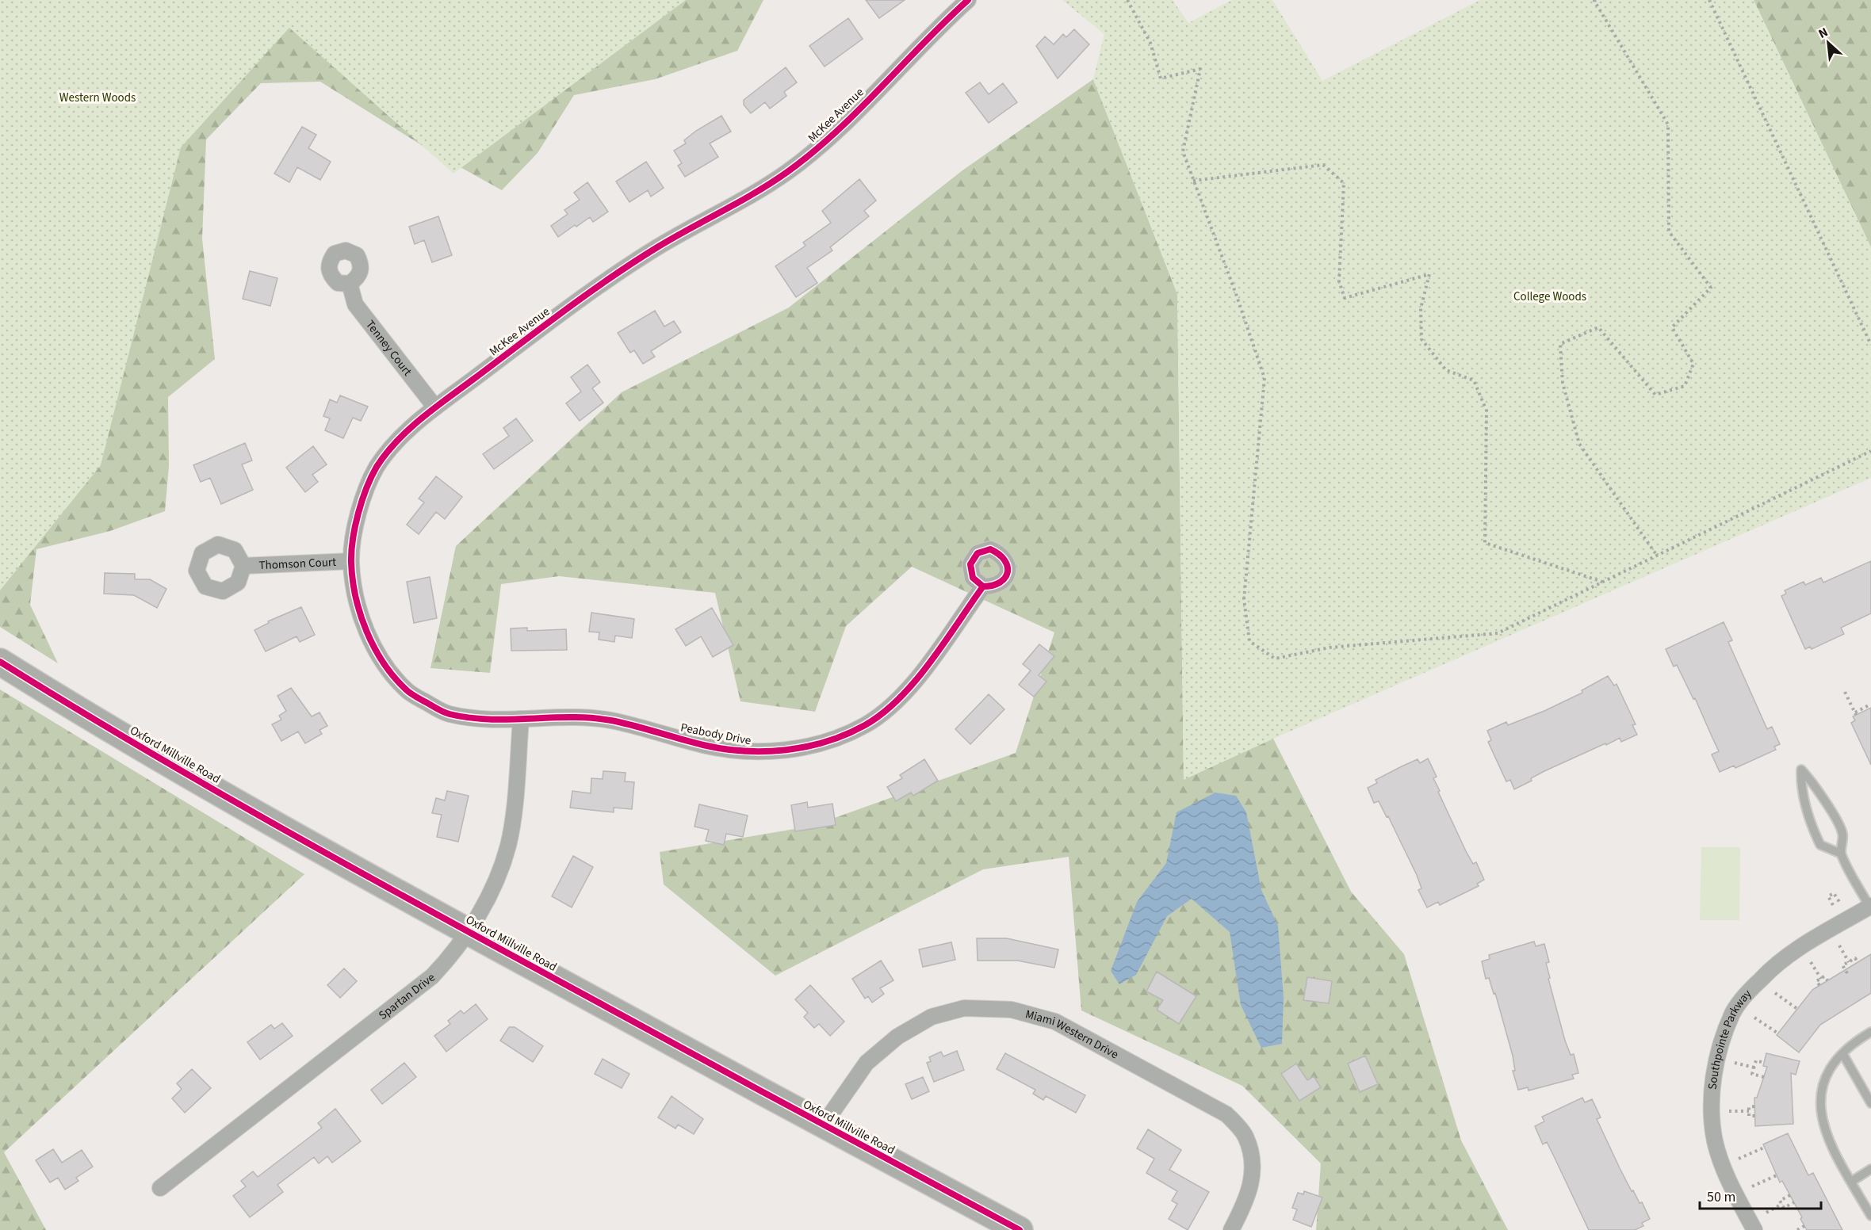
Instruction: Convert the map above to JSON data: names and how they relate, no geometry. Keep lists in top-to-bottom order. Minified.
{"streets":{"highway":["Oxford Millville Road"],"street":["McKee Avenue","Tenney Court","Thomson Court","Peabody Drive","Spartan Drive","Miami Western Drive","Southpointe Parkway"]},"crossings":[["McKee Avenue","Tenney Court"],["McKee Avenue","Thomson Court"],["McKee Avenue","Peabody Drive"],["McKee Avenue","Spartan Drive"],["Peabody Drive","Spartan Drive"],["Oxford Millville Road","Spartan Drive"],["Oxford Millville Road","Miami Western Drive"]],"parks":["Western Woods","College Woods"],"scale_bar":"50 m","north":"top left"}
